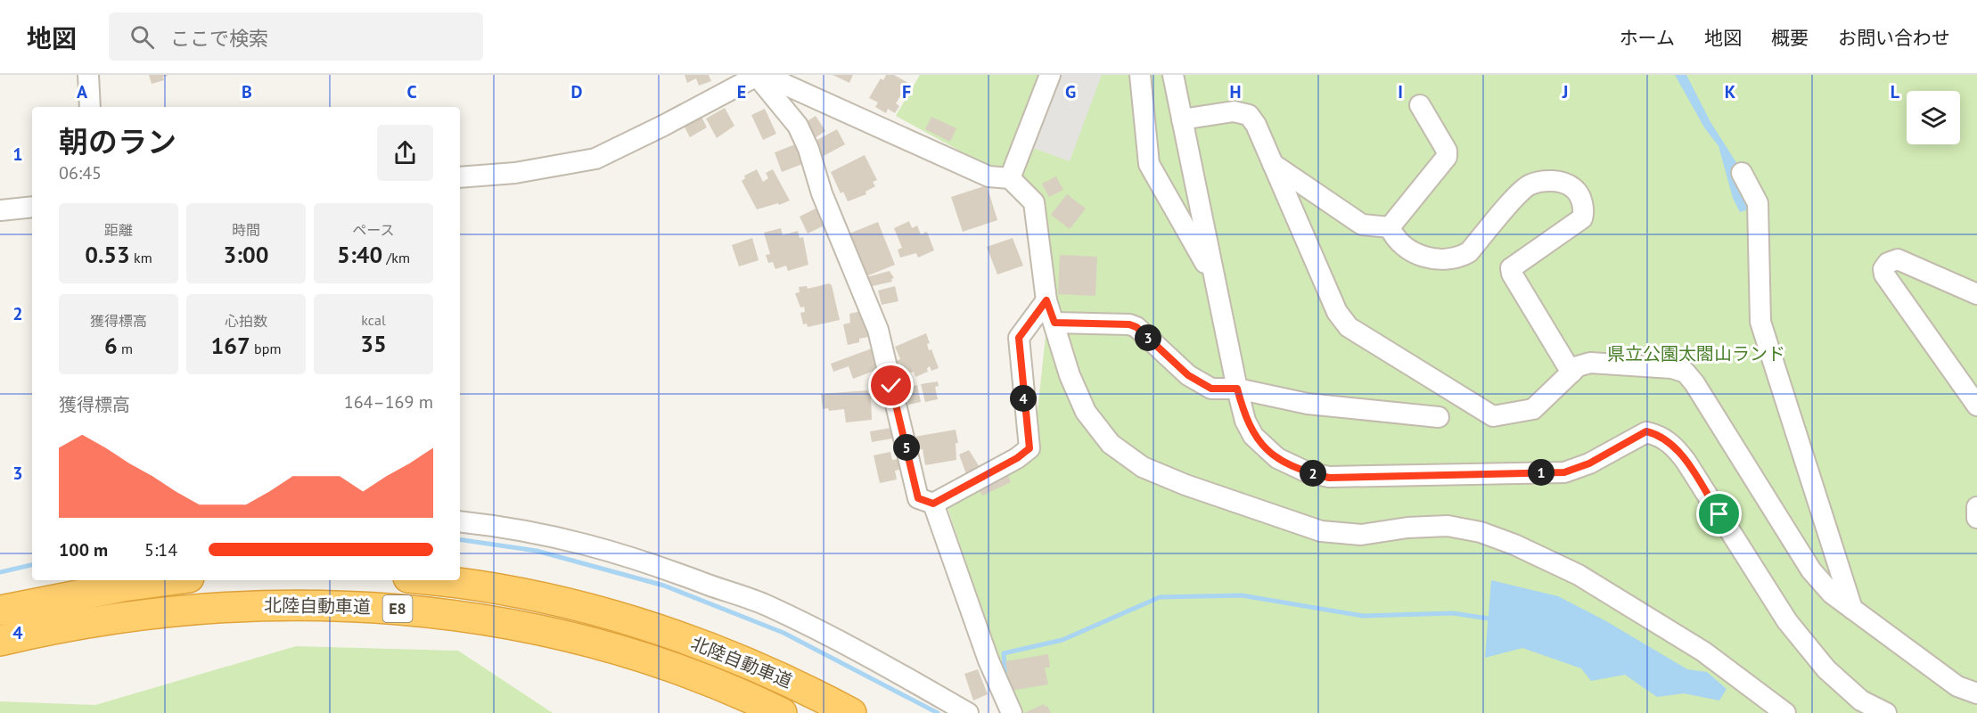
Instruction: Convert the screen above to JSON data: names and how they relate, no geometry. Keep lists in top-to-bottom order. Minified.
{"streets":{"highway":["北陸自動車道","E8"]},"parks":["県立公園太閤山ランド"],"page":{"header":"地図","search":"ここで検索","nav":["ホーム","地図","概要","お問い合わせ"],"heading":["朝のラン","06:45"],"stats":[["距離","0.53 km"],["時間","3:00"],["ペース","5:40 /km"],["獲得標高","6 m"],["心拍数","167 bpm"],["kcal","35"]],"pins":["3","4","5","1","2"],"chart":["獲得標高","164–169 m"],"list":[{"name":"100 m","note":"5:14"}]},"grid":{"columns":["A","B","C","D","E","F","G","H","I","J","K","L"],"rows":["1","2","3","4"]}}
